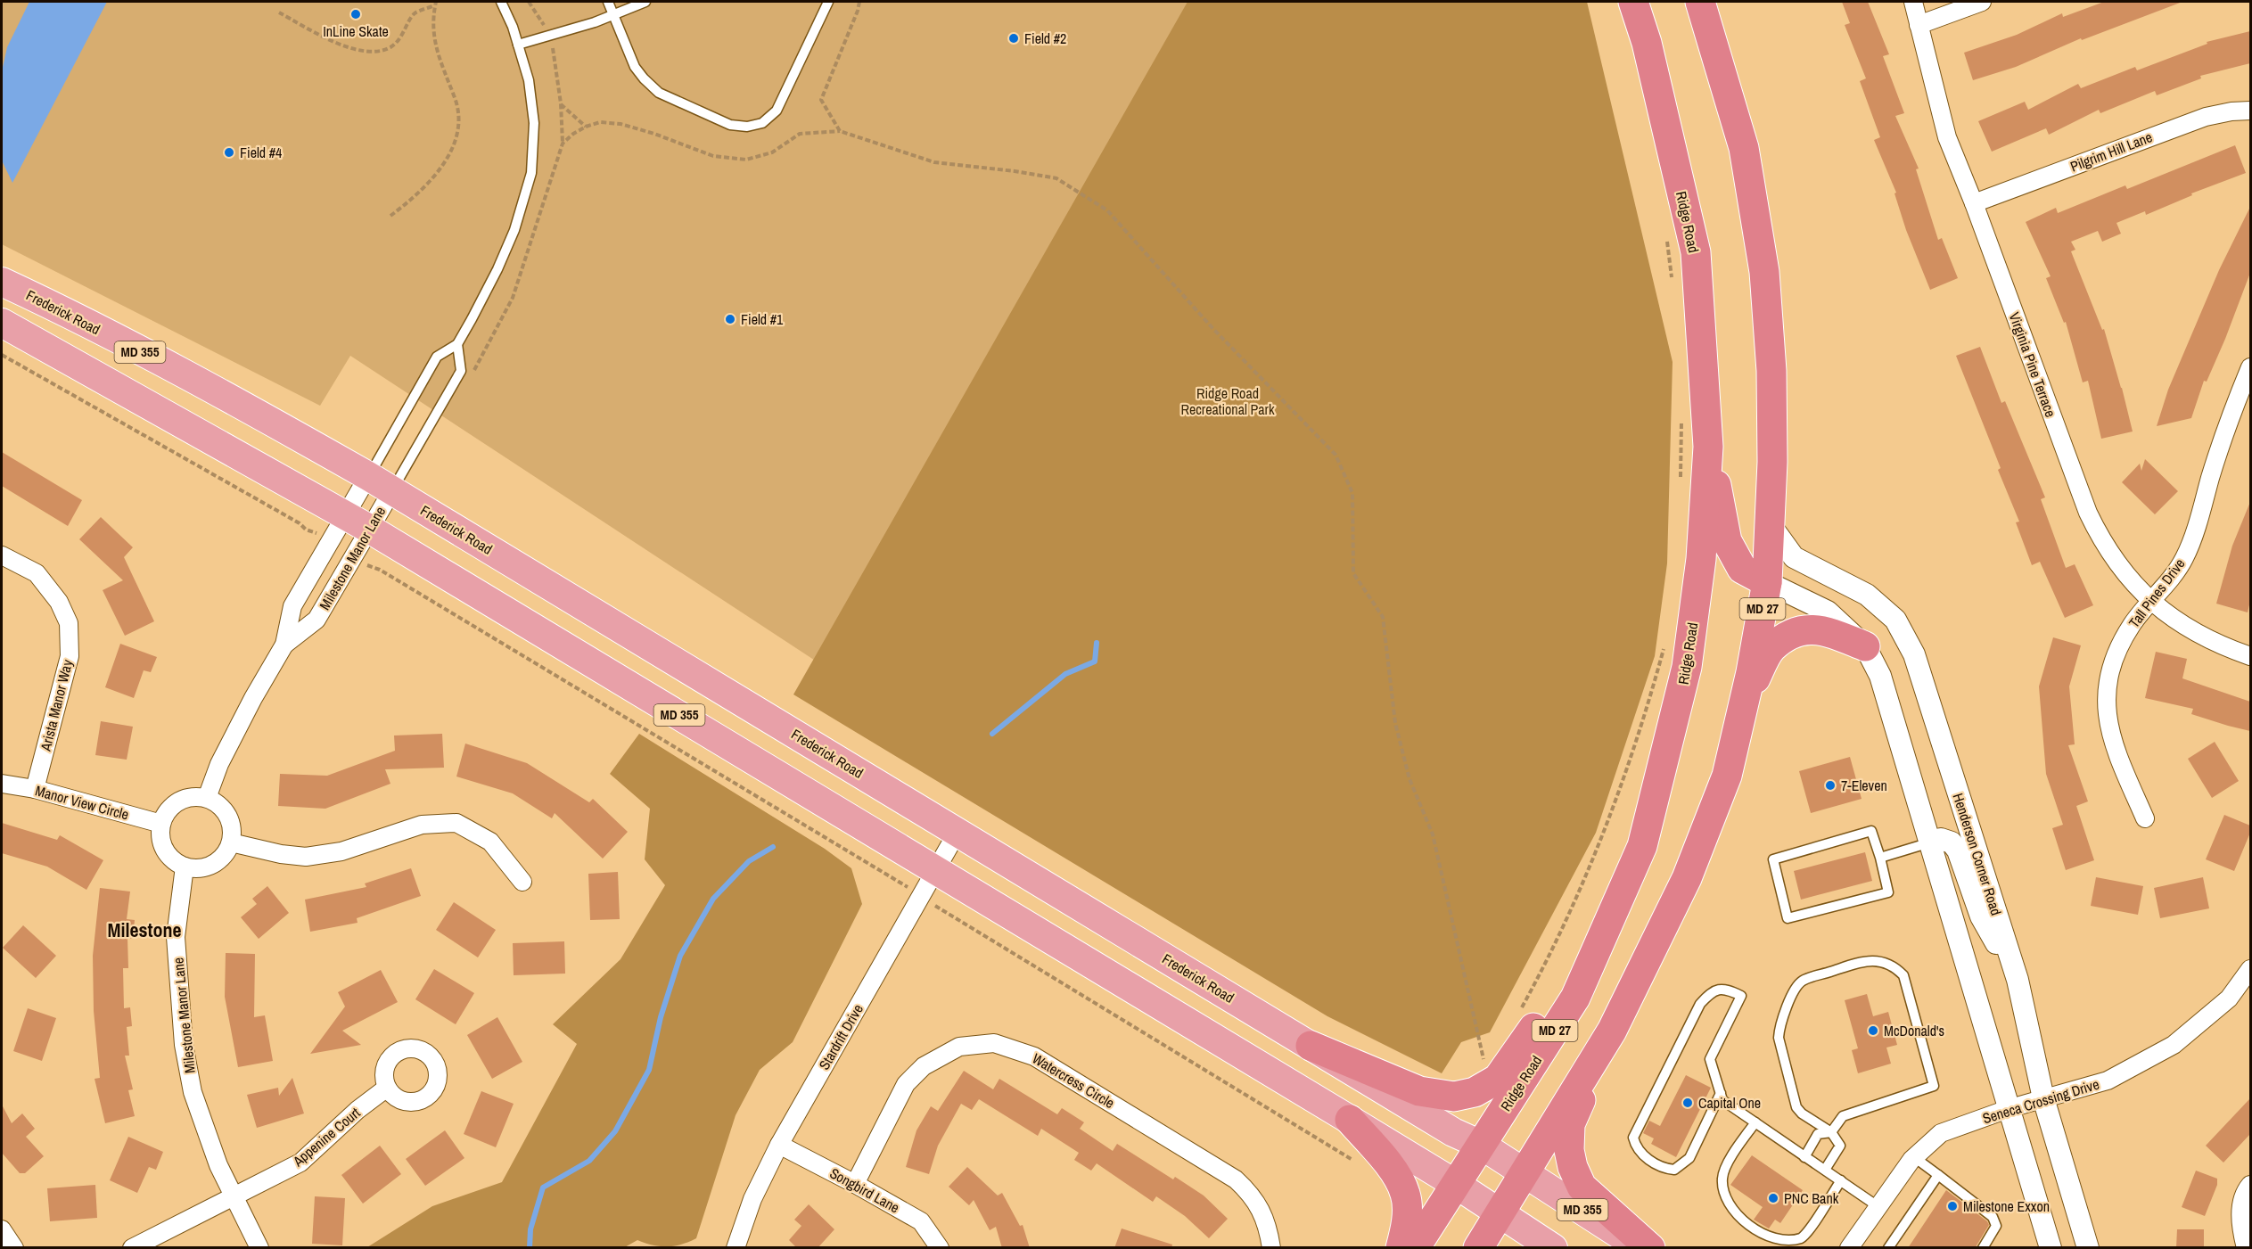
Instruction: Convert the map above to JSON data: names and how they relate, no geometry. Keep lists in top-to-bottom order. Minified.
{"streets":{"highway":["Ridge Road","MD 27"],"main road":["Frederick Road","MD 355"],"street":["Pilgrim Hill Lane","Virginia Pine Terrace","Milestone Manor Lane","Tall Pines Drive","Arista Manor Way","Manor View Circle","Henderson Corner Road","Stardrift Drive","Watercress Circle","Seneca Crossing Drive","Appenine Court","Songbird Lane"]},"crossings":[["Pilgrim Hill Lane","Virginia Pine Terrace"],["Ridge Road","Frederick Road"],["Ridge Road","MD 355"],["Frederick Road","Milestone Manor Lane"],["Frederick Road","MD 27"],["Frederick Road","Stardrift Drive"],["MD 355","Milestone Manor Lane"],["MD 355","MD 27"],["MD 355","Stardrift Drive"],["Virginia Pine Terrace","Tall Pines Drive"],["Milestone Manor Lane","Manor View Circle"],["Milestone Manor Lane","Appenine Court"],["MD 27","Henderson Corner Road"],["Arista Manor Way","Manor View Circle"],["Henderson Corner Road","Seneca Crossing Drive"],["Stardrift Drive","Songbird Lane"],["Watercress Circle","Songbird Lane"]],"districts":["Milestone"],"parks":["Ridge Road Recreational Park"],"places":["InLine Skate","Field #2","Field #4","Field #1","7-Eleven","McDonald's","Capital One","PNC Bank","Milestone Exxon"]}
